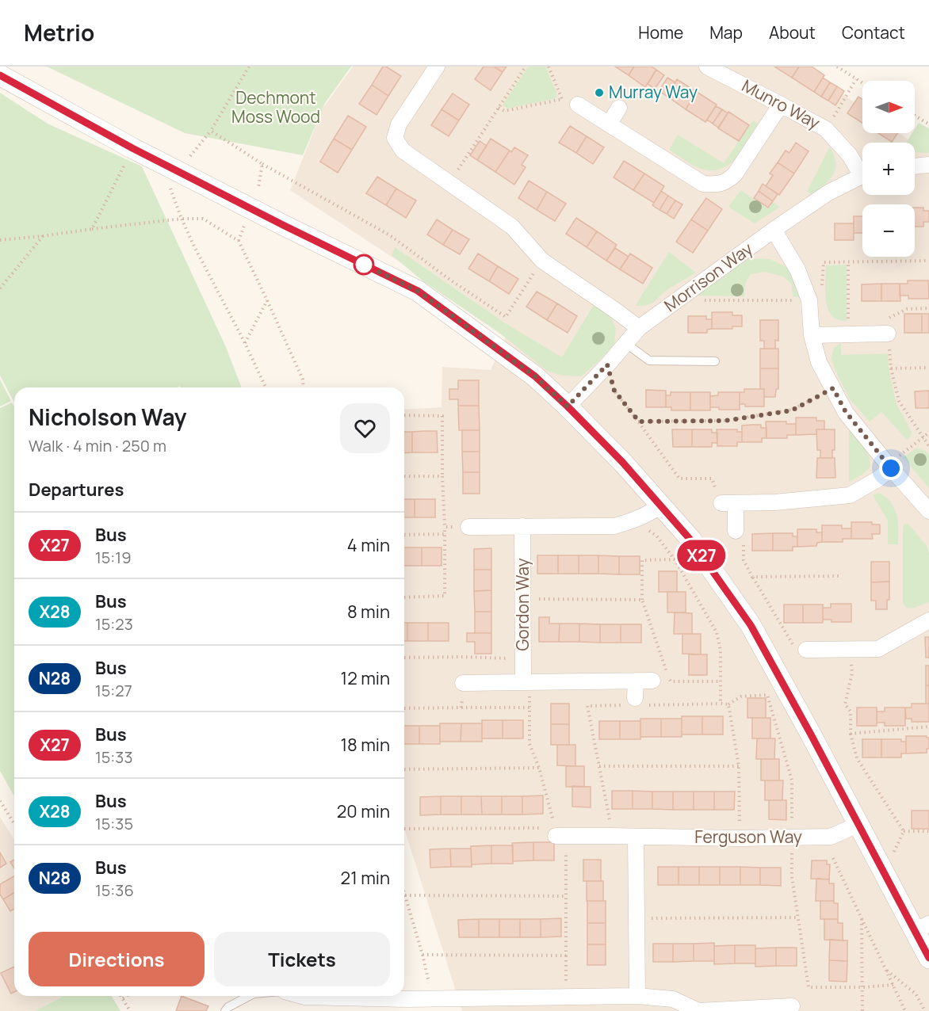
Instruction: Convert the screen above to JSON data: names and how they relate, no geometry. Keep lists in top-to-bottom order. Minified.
{"streets":{"street":["Munro Way","Morrison Way","Gordon Way","Ferguson Way"]},"parks":["Dechmont Moss Wood"],"places":["Murray Way"],"lines":["bus line X27"],"north":"right","page":{"header":"Metrio","nav":["Home","Map","About","Contact"],"on_map":"X27","map_buttons":["+","−"],"heading":[["Nicholson Way","Walk · 4 min · 250 m"],"Departures"],"list":[{"mark":"X27","name":"Bus","note":"15:19","value":"4 min"},{"mark":"X28","name":"Bus","note":"15:23","value":"8 min"},{"mark":"N28","name":"Bus","note":"15:27","value":"12 min"},{"mark":"X27","name":"Bus","note":"15:33","value":"18 min"},{"mark":"X28","name":"Bus","note":"15:35","value":"20 min"},{"mark":"N28","name":"Bus","note":"15:36","value":"21 min"}],"buttons":["Directions","Tickets"]}}
